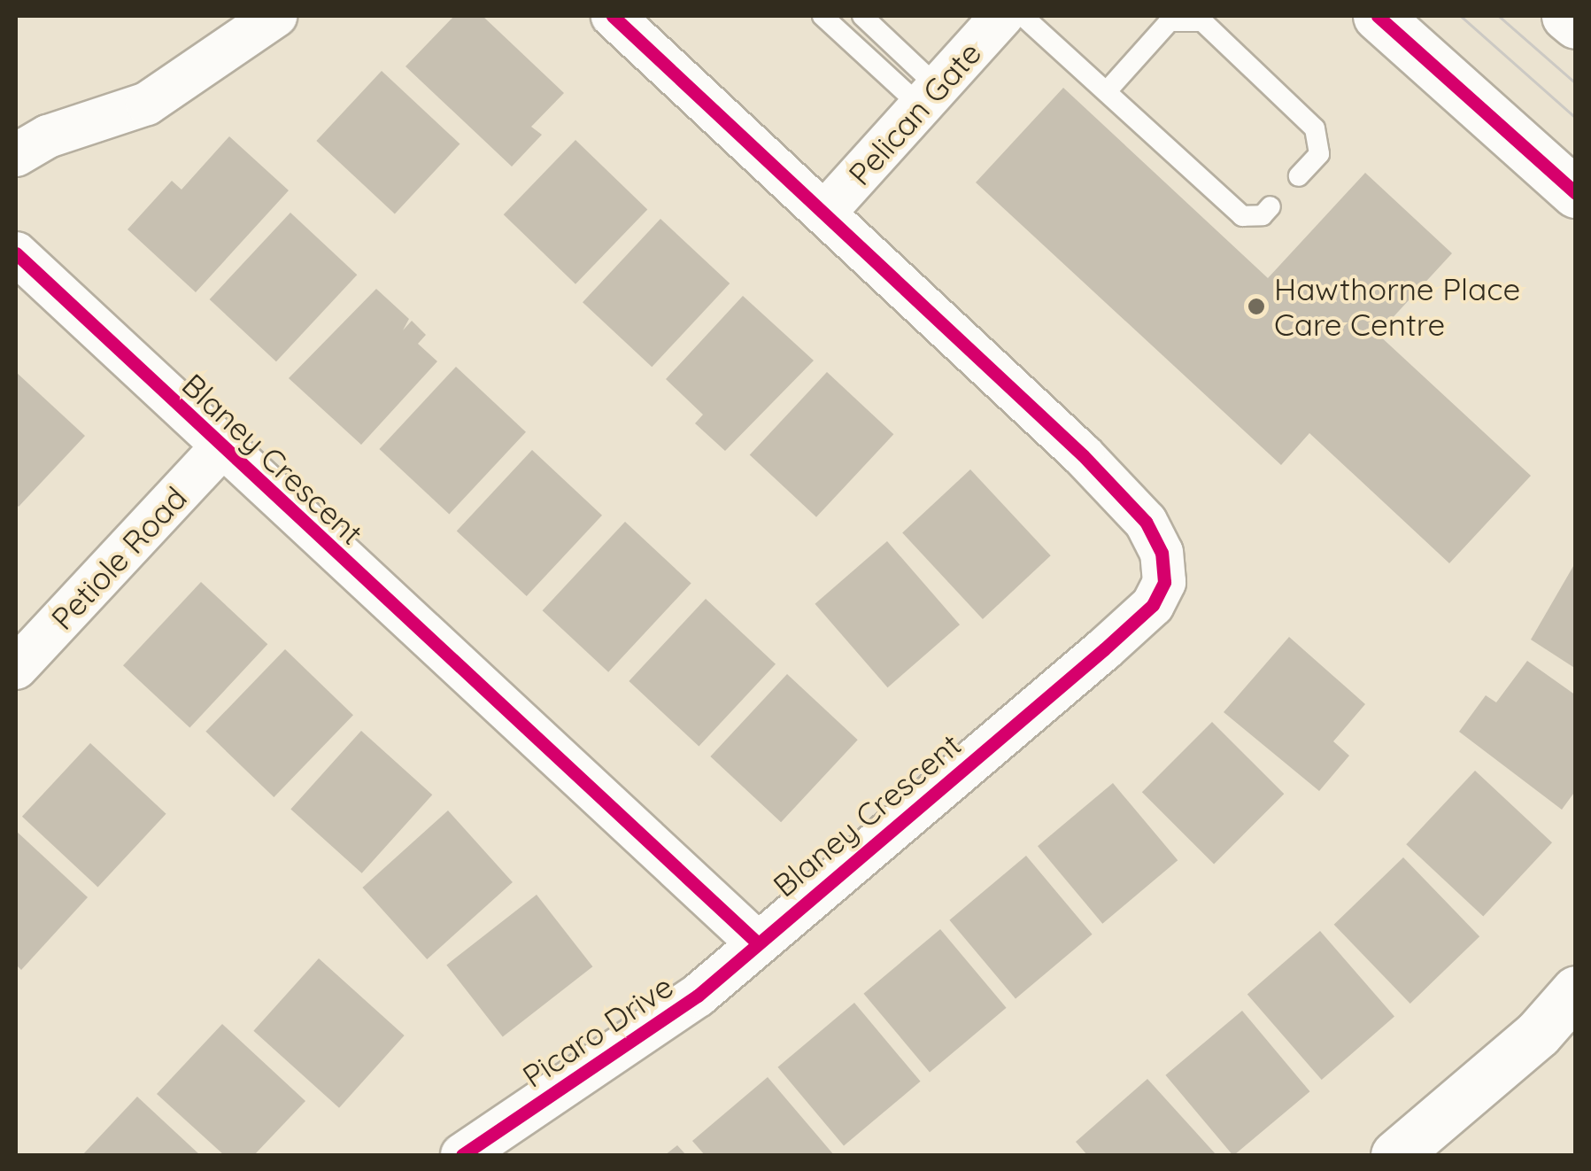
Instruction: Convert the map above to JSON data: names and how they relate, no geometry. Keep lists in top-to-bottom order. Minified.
{"streets":{"street":["Pelican Gate","Blaney Crescent","Petiole Road","Picaro Drive"]},"crossings":[["Pelican Gate","Blaney Crescent"],["Blaney Crescent","Petiole Road"],["Blaney Crescent","Picaro Drive"]],"places":["Hawthorne Place Care Centre"]}
